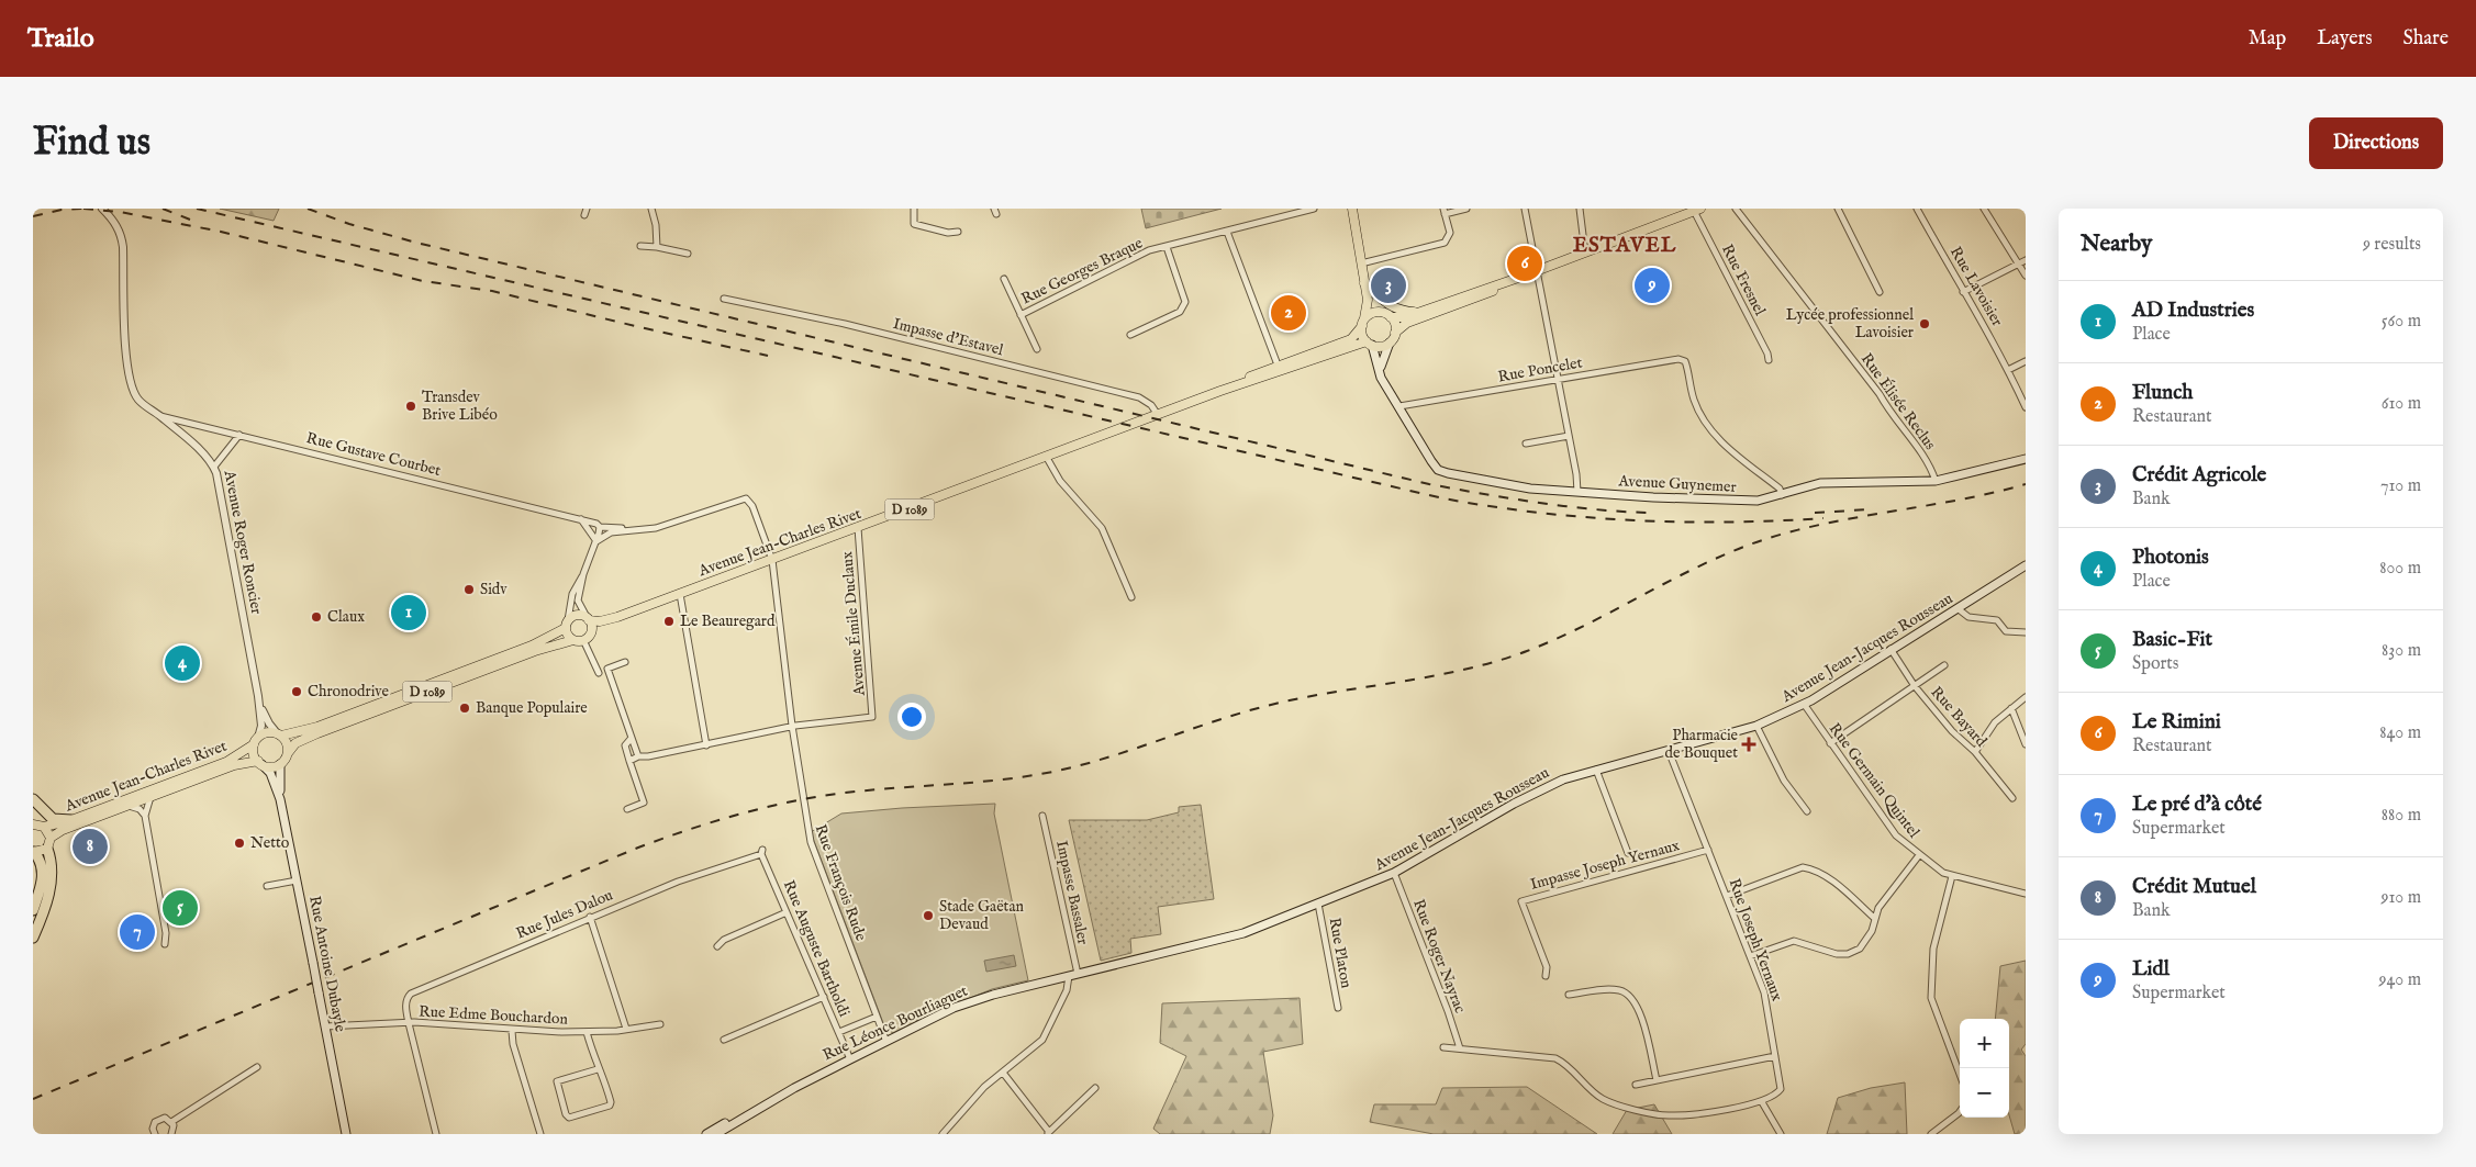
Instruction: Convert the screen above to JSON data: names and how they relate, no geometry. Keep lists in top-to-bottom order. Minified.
{"streets":{"main road":["Avenue Guynemer","D 1089","Avenue Jean-Charles Rivet","Avenue Jean-Jacques Rousseau","Rue Antoine Dubayle","Rue Léonce Bourliaguet"],"street":["Rue Georges Braque","Rue Fresnel","Rue Lavoisier","Impasse d'Estavel","Rue Poncelet","Rue Élisée Reclus","Rue Gustave Courbet","Avenue Roger Roncier","Avenue Émile Duclaux","Rue Bayard","Rue Germain Quintel","Impasse Joseph Yernaux","Rue François Rude","Impasse Bassaler","Rue Jules Dalou","Rue Joseph Yernaux","Rue Auguste Bartholdi","Rue Platon","Rue Roger Nayrac","Rue Edme Bouchardon"]},"crossings":[["Impasse d'Estavel","D 1089"],["Impasse d'Estavel","Avenue Jean-Charles Rivet"],["Rue Poncelet","Avenue Guynemer"],["Rue Élisée Reclus","Avenue Guynemer"],["Rue Gustave Courbet","Avenue Roger Roncier"],["Avenue Guynemer","D 1089"],["D 1089","Avenue Roger Roncier"],["D 1089","Avenue Jean-Charles Rivet"],["D 1089","Rue Antoine Dubayle"],["Avenue Roger Roncier","Avenue Jean-Charles Rivet"],["Avenue Roger Roncier","Rue Antoine Dubayle"],["Avenue Jean-Charles Rivet","Avenue Émile Duclaux"],["Avenue Jean-Charles Rivet","Rue François Rude"],["Avenue Jean-Charles Rivet","Rue Antoine Dubayle"],["Avenue Émile Duclaux","Rue François Rude"],["Avenue Jean-Jacques Rousseau","Rue Bayard"],["Avenue Jean-Jacques Rousseau","Rue Germain Quintel"],["Avenue Jean-Jacques Rousseau","Impasse Bassaler"],["Avenue Jean-Jacques Rousseau","Rue Joseph Yernaux"],["Avenue Jean-Jacques Rousseau","Rue Platon"],["Avenue Jean-Jacques Rousseau","Rue Roger Nayrac"],["Avenue Jean-Jacques Rousseau","Rue Léonce Bourliaguet"],["Impasse Joseph Yernaux","Rue Joseph Yernaux"],["Rue François Rude","Rue Léonce Bourliaguet"],["Impasse Bassaler","Rue Léonce Bourliaguet"],["Rue Jules Dalou","Rue Auguste Bartholdi"],["Rue Jules Dalou","Rue Edme Bouchardon"],["Rue Auguste Bartholdi","Rue Léonce Bourliaguet"],["Rue Antoine Dubayle","Rue Edme Bouchardon"]],"districts":["ESTAVEL"],"places":{"other":["Lycée professionnel Lavoisier","Transdev Brive Libéo","Sidv","Claux","Le Beauregard","Chronodrive","Banque Populaire","Netto","Stade Gaëtan Devaud"],"health":["Pharmacie de Bouquet"]},"page":{"header":"Trailo","nav":["Map","Layers","Share"],"buttons":"Directions","title":"Find us","heading":["Nearby","9 results"],"pins":["6","3","9","2","1","4","8","5","7"],"list":[{"mark":"1","name":"AD Industries","note":"Place","value":"560 m"},{"mark":"2","name":"Flunch","note":"Restaurant","value":"610 m"},{"mark":"3","name":"Crédit Agricole","note":"Bank","value":"710 m"},{"mark":"4","name":"Photonis","note":"Place","value":"800 m"},{"mark":"5","name":"Basic-Fit","note":"Sports","value":"830 m"},{"mark":"6","name":"Le Rimini","note":"Restaurant","value":"840 m"},{"mark":"7","name":"Le pré d'à côté","note":"Supermarket","value":"880 m"},{"mark":"8","name":"Crédit Mutuel","note":"Bank","value":"910 m"},{"mark":"9","name":"Lidl","note":"Supermarket","value":"940 m"}],"map_buttons":["+","−"]}}
